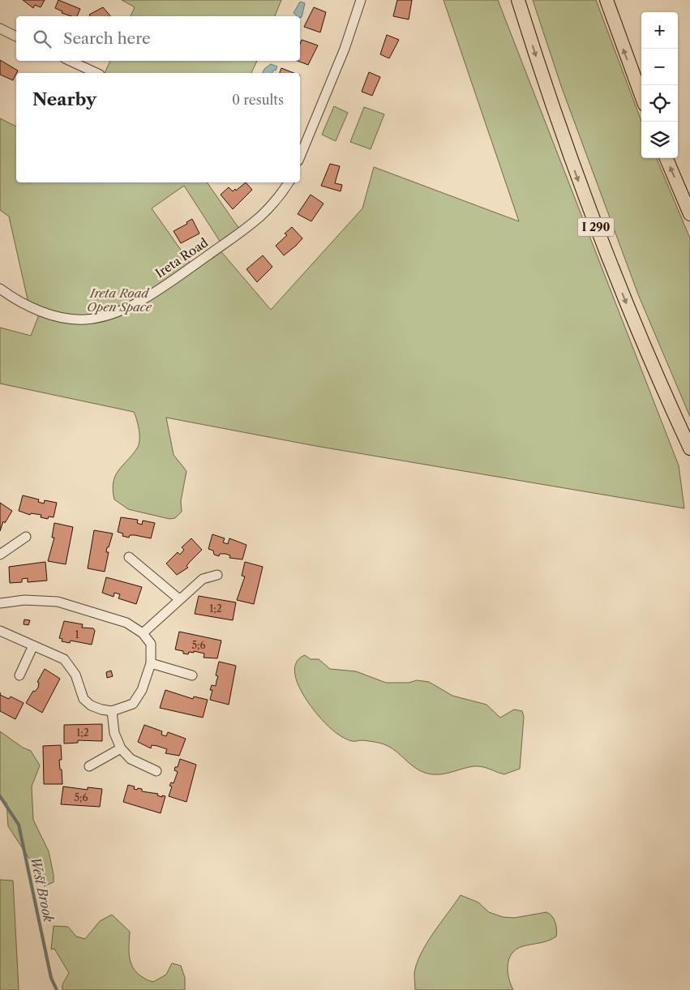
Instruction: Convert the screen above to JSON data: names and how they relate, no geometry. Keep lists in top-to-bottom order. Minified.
{"streets":{"highway":["I 290"],"street":["Ireta Road"]},"water":["West Brook"],"parks":["Ireta Road Open Space"],"house_numbers":["1;2","1","5;6","1;2","5;6"],"page":{"map_buttons":["+","−"],"search":"Search here","heading":["Nearby","0 results"]}}
